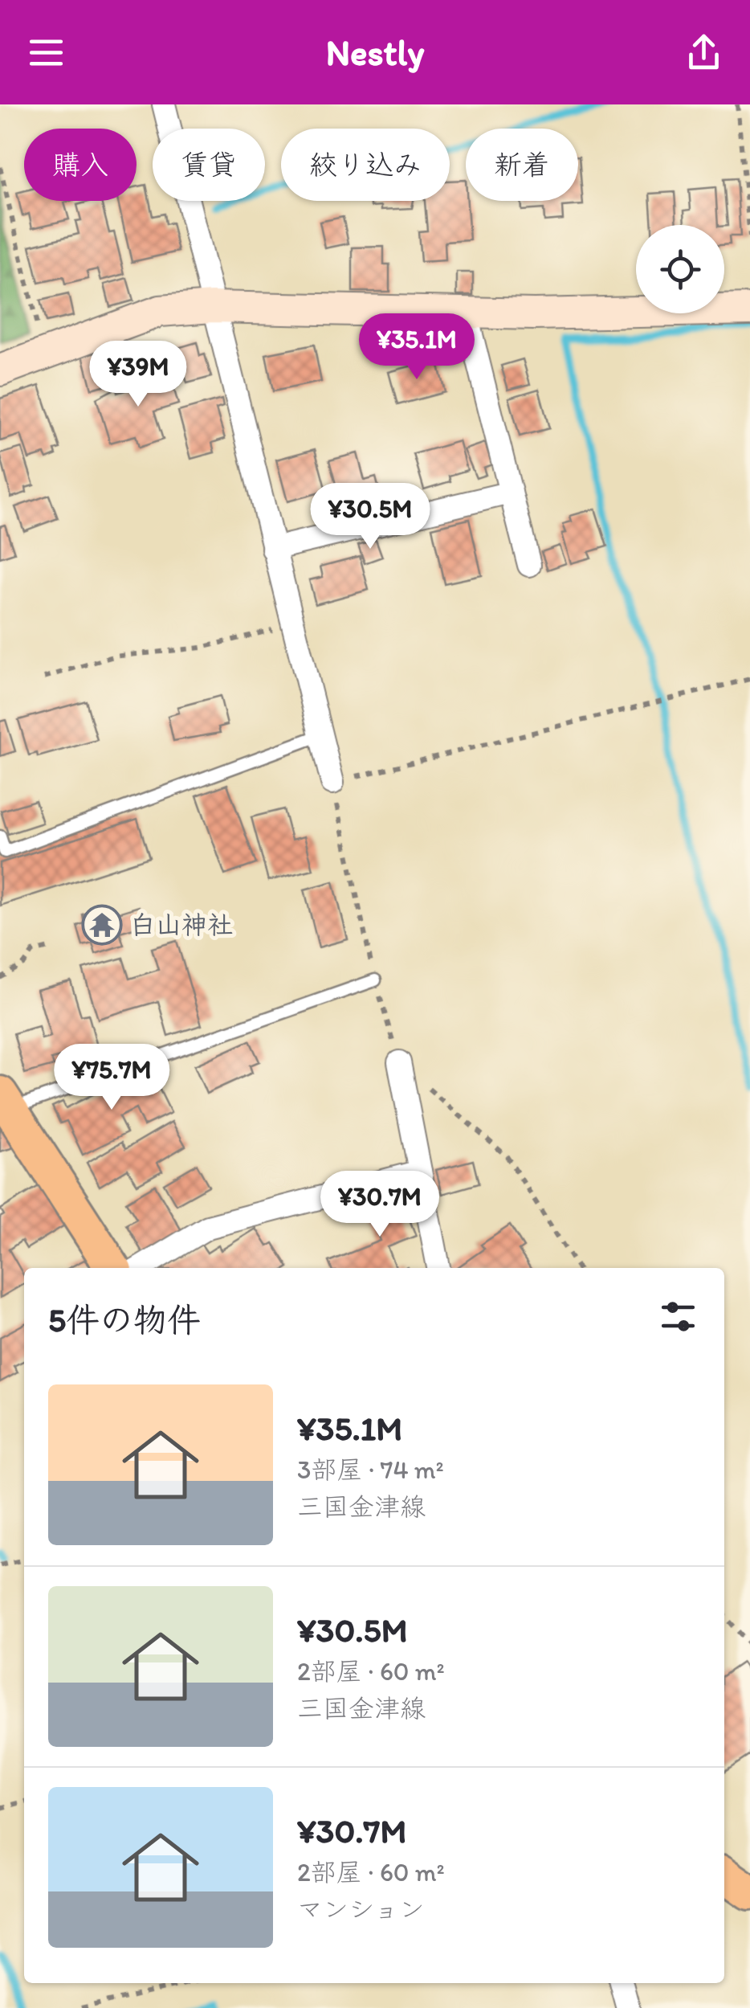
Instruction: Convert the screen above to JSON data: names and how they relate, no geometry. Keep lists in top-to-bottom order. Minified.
{"places":{"temple":["白山神社"]},"page":{"header":"Nestly","chip":["購入","賃貸","絞り込み","新着"],"price":["¥35.1M","¥39M","¥30.5M","¥75.7M","¥30.7M"],"heading":"5件の物件","list":[{"name":"¥35.1M","note":"3部屋 · 74 m² · 三国金津線"},{"name":"¥30.5M","note":"2部屋 · 60 m² · 三国金津線"},{"name":"¥30.7M","note":"2部屋 · 60 m² · マンション"}]}}
